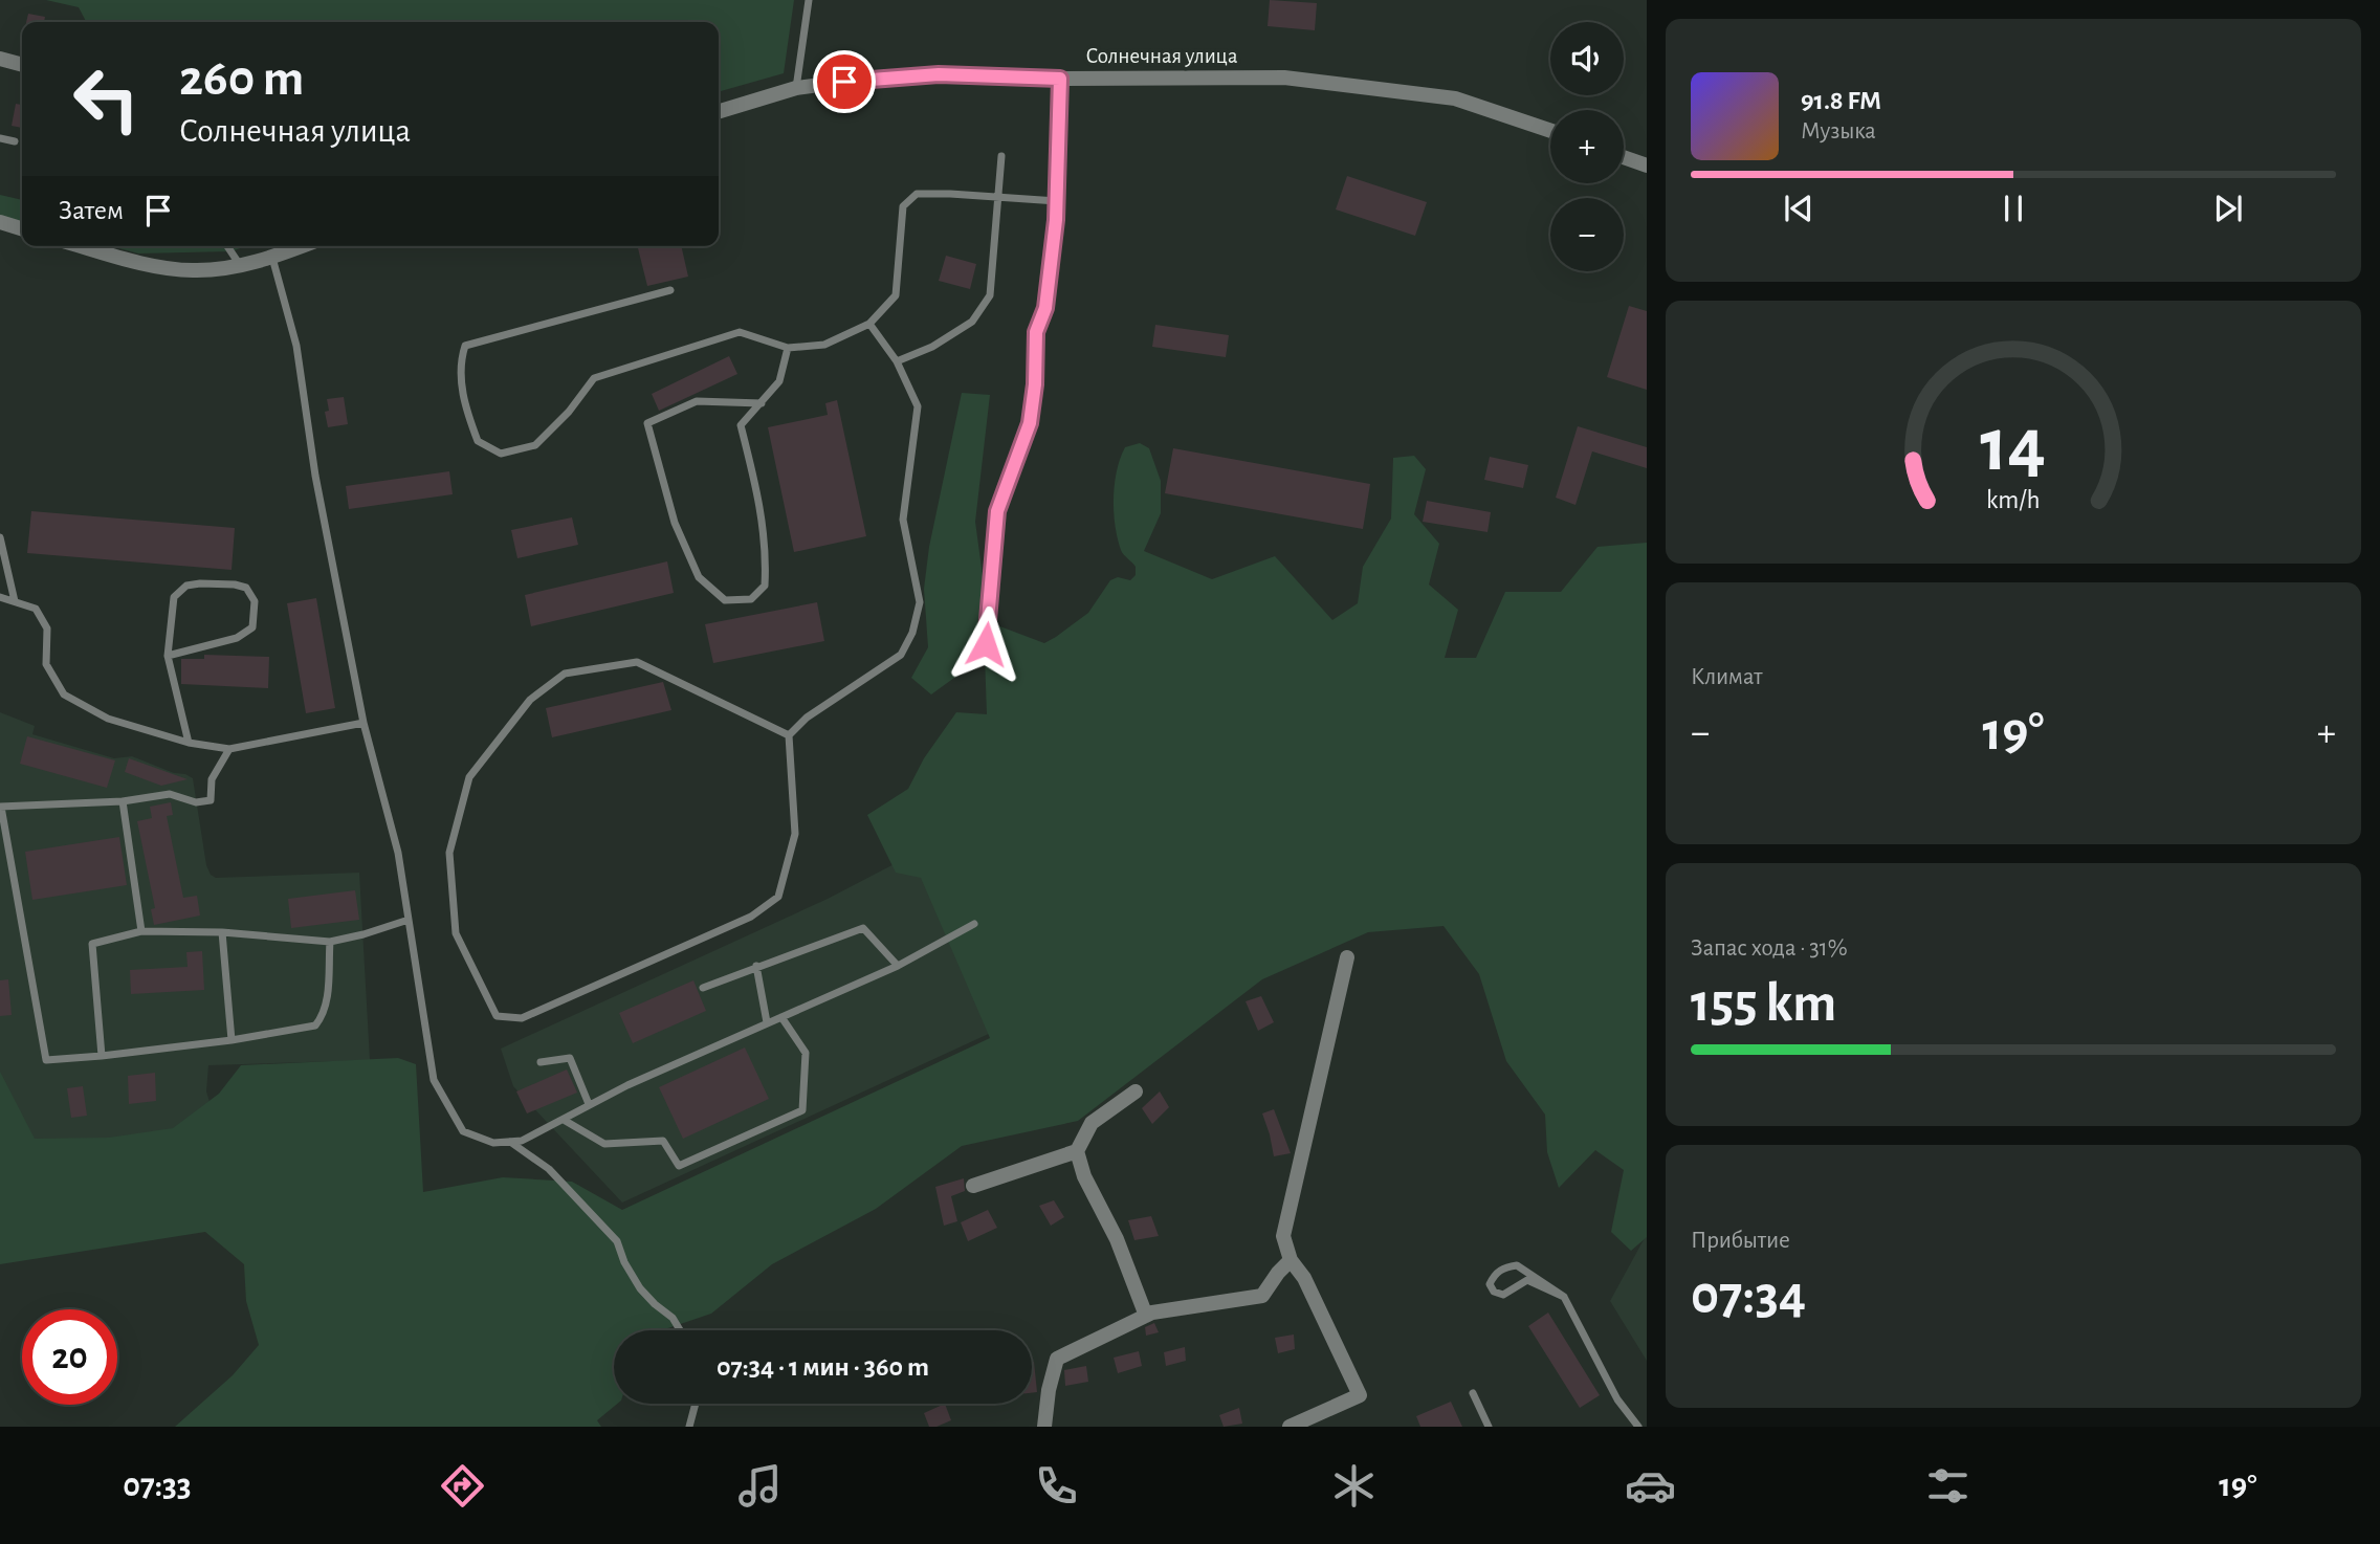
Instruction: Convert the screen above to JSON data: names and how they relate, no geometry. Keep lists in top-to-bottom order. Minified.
{"streets":{"street":["Солнечная улица"]},"page":{"map_buttons":["+","−"],"turn":["260 m","Солнечная улица"],"song":["91.8 FM","Музыка"],"then":"Затем","tile":["Климат",["Запас хода · 31%","155 km"],["Прибытие","07:34"]],"heat":["−","19°","+"],"limit":"20","trip":"07:34 · 1 мин · 360 m","tabs":["07:33","19°"],"gauge":["14","km/h"]}}
